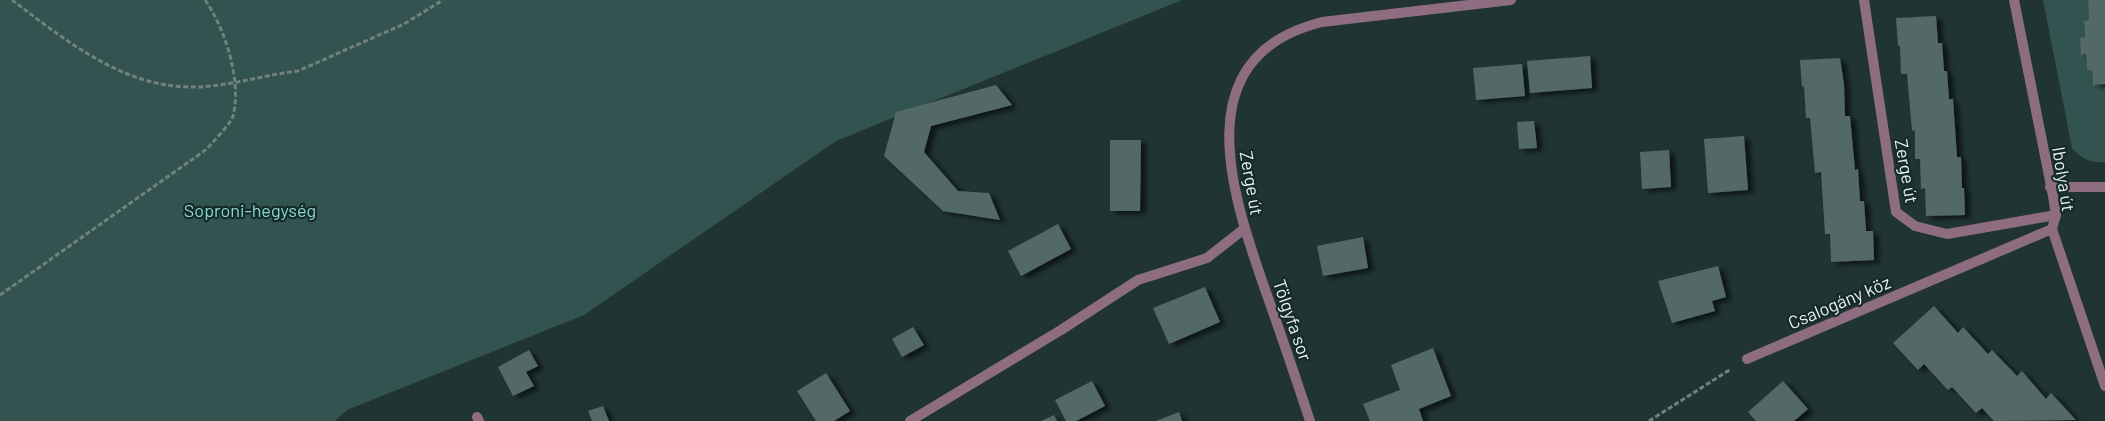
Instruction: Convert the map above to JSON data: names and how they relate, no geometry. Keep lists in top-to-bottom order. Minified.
{"streets":{"street":["Zerge út","Ibolya út","Csalogány köz","Tölgyfa sor"]},"crossings":[["Zerge út","Ibolya út"],["Zerge út","Tölgyfa sor"],["Ibolya út","Csalogány köz"]],"parks":["Soproni-hegység"]}
